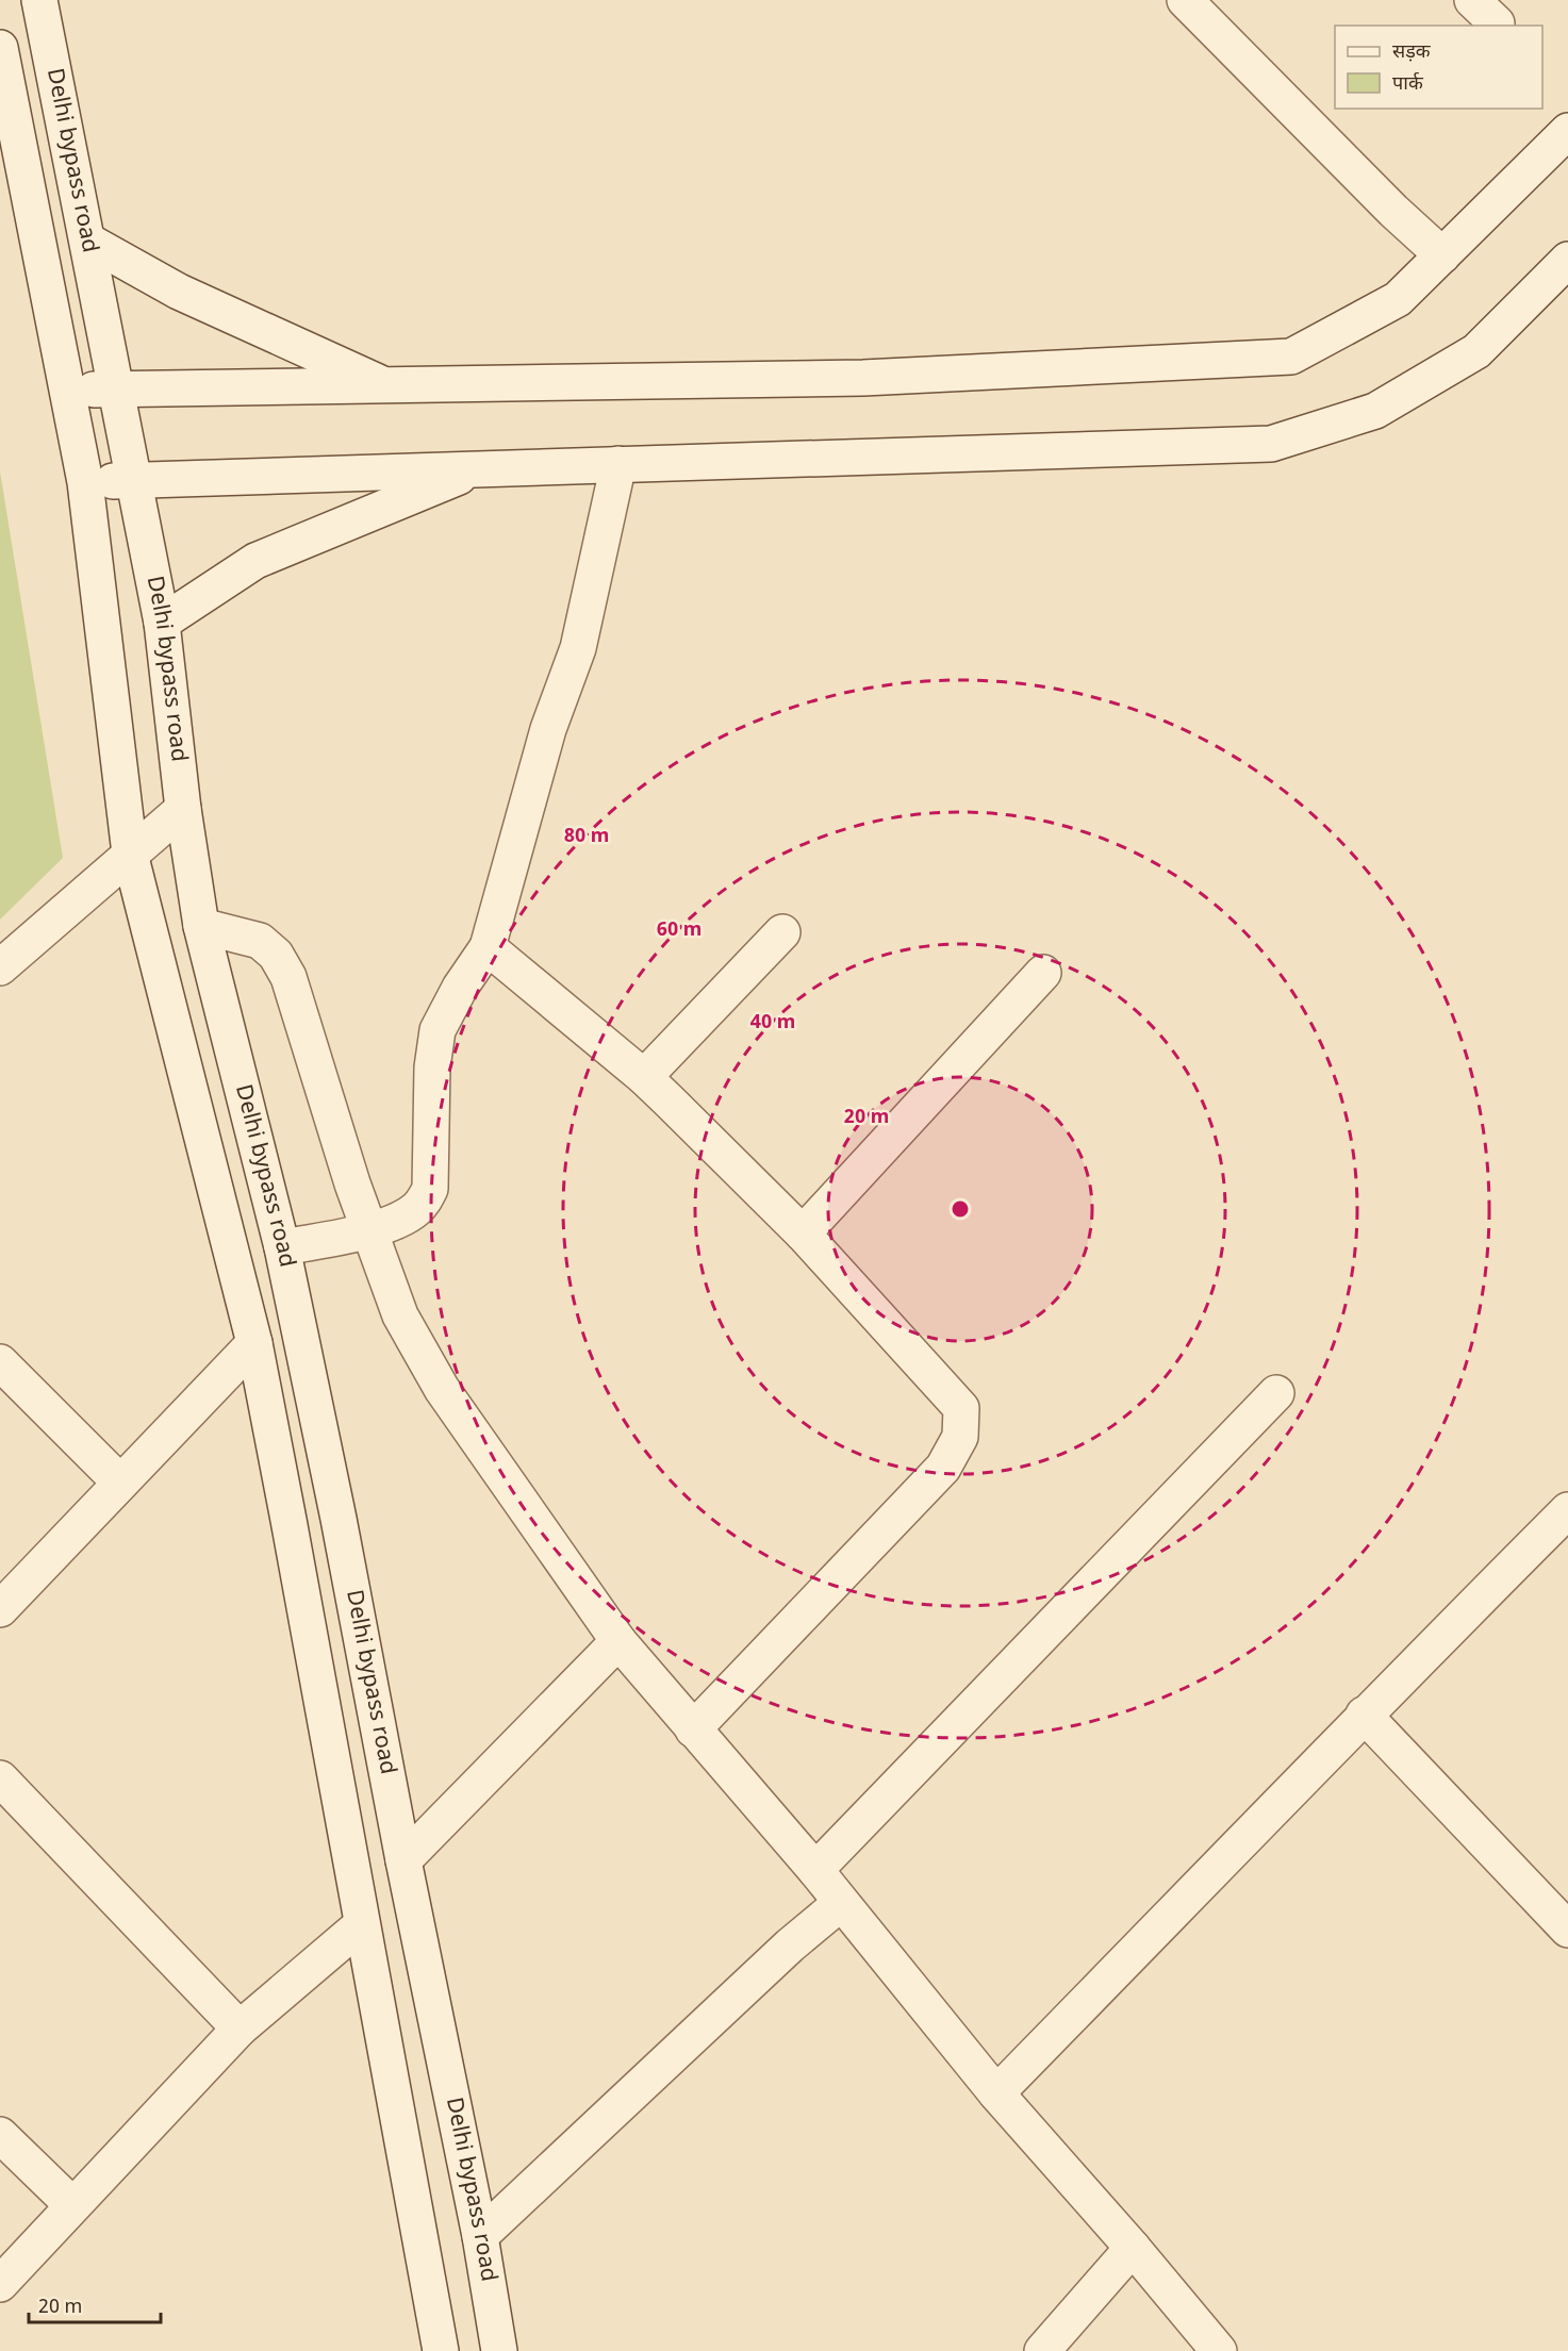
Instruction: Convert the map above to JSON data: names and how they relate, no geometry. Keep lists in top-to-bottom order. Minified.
{"streets":{"street":["Delhi bypass road"]},"legend":["सड़क","पार्क"],"scale_bar":"20 m","rings":["80 m","60 m","40 m","20 m"]}
